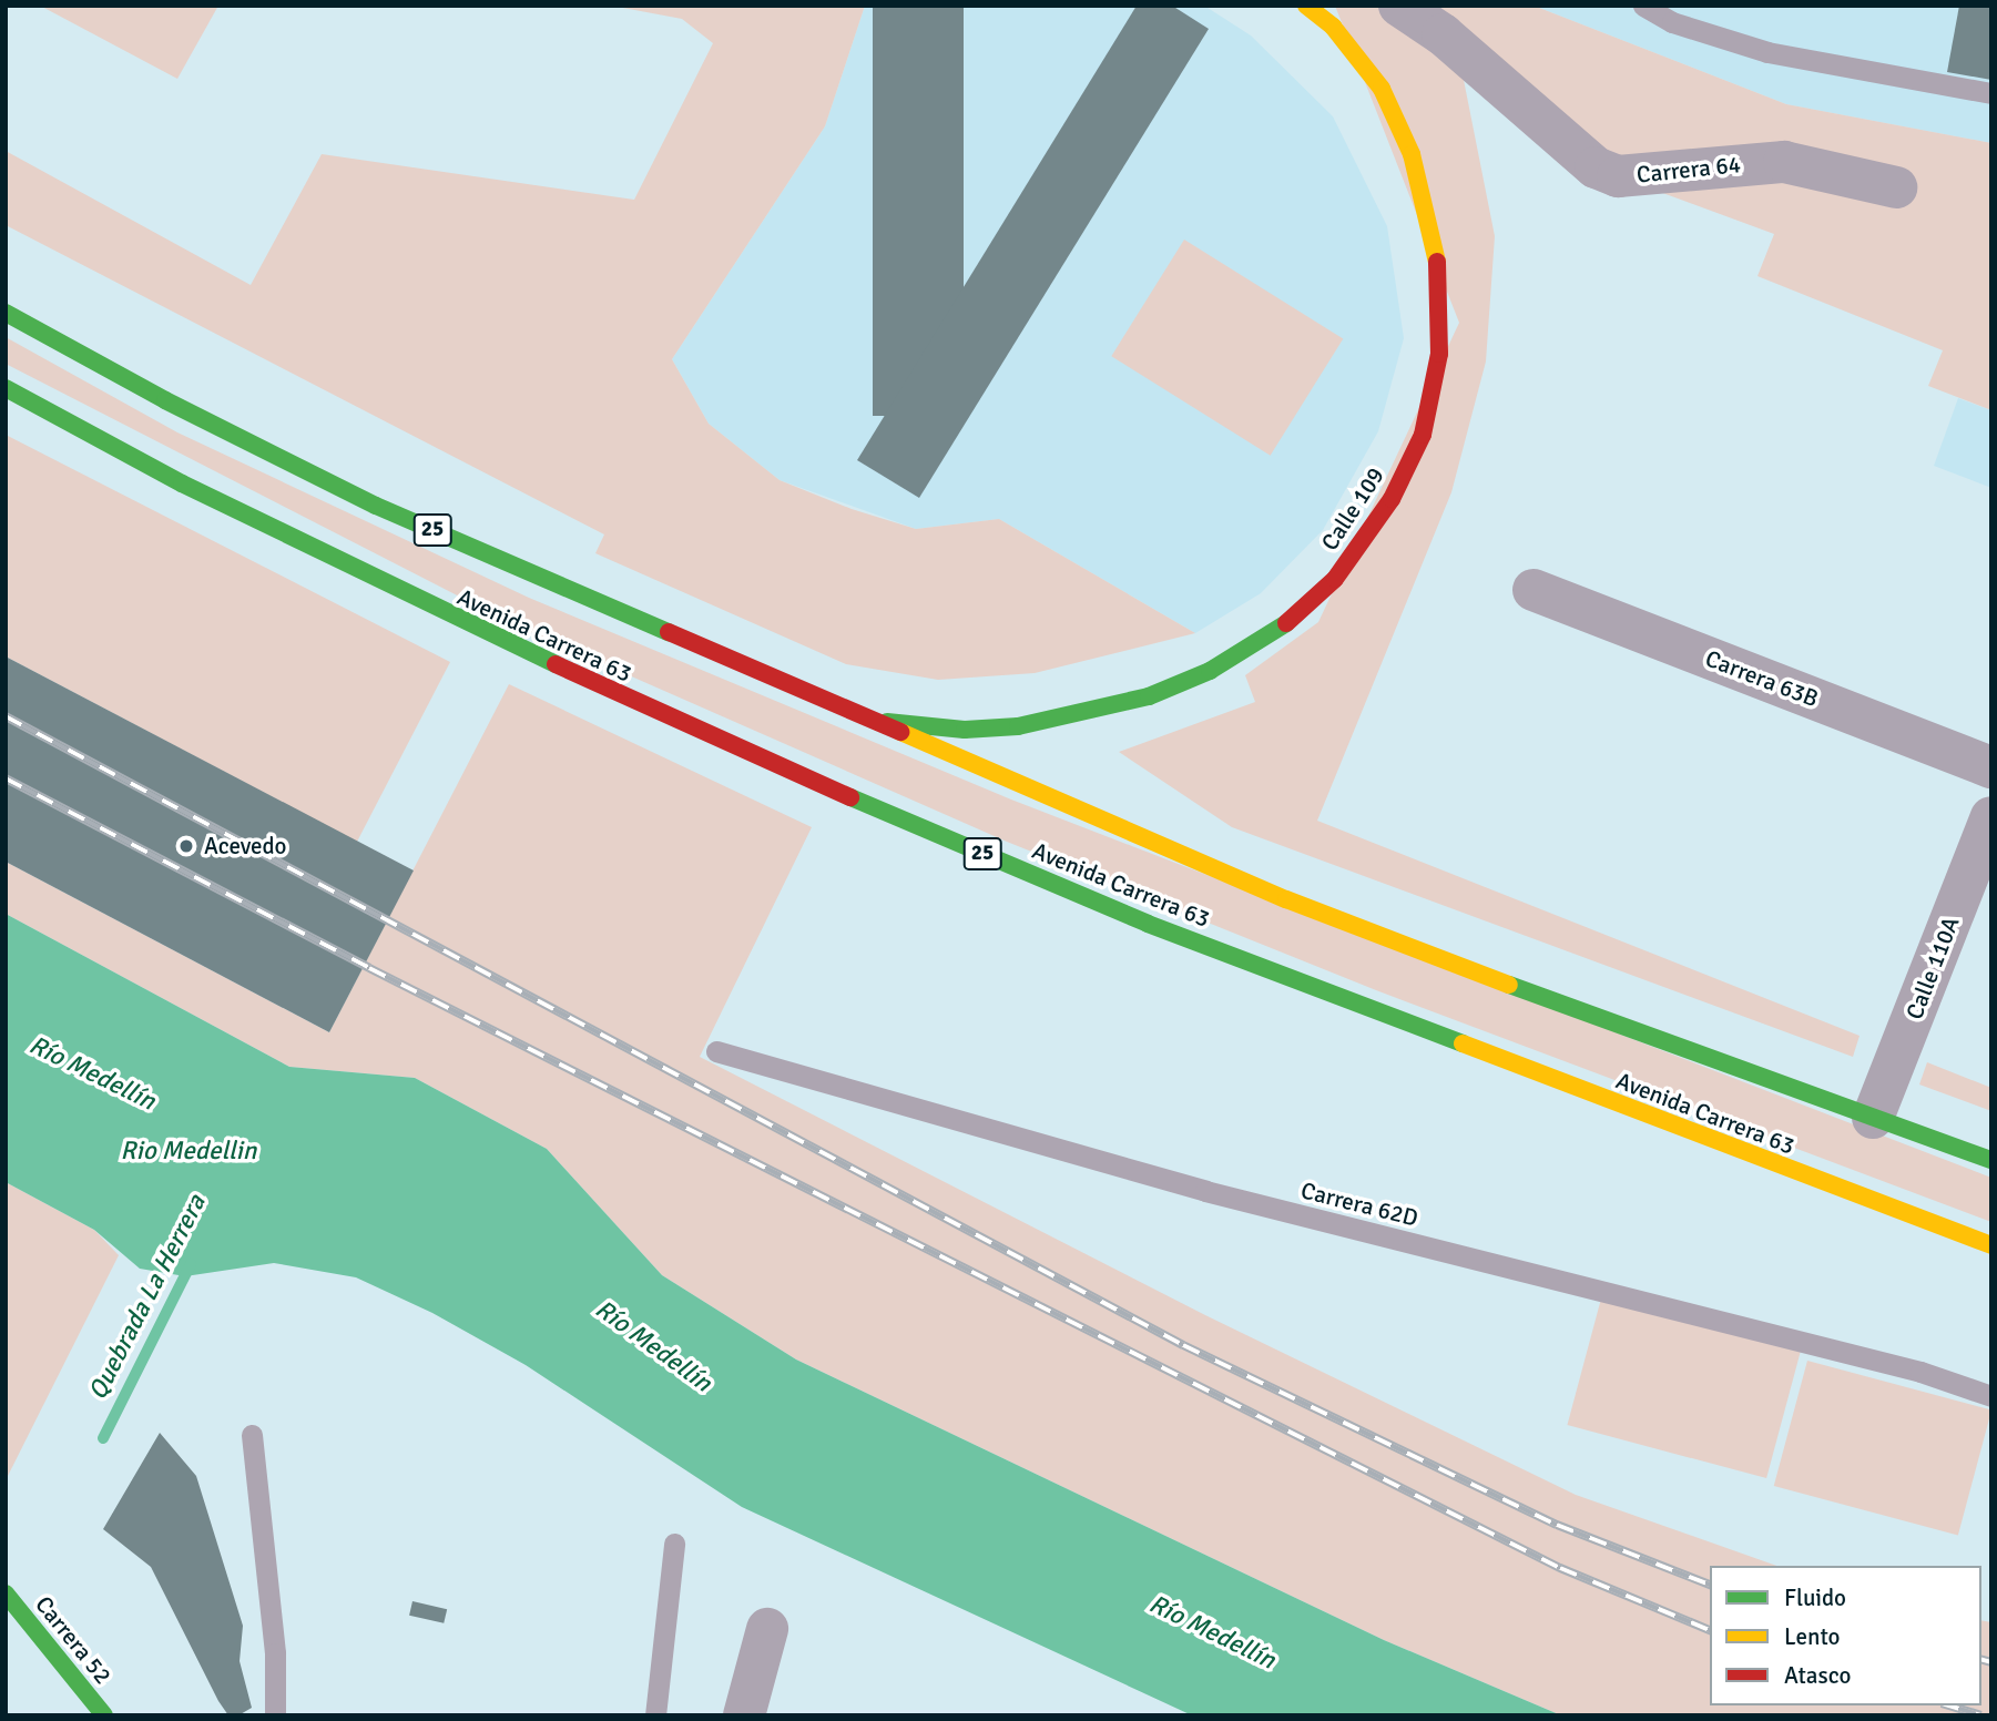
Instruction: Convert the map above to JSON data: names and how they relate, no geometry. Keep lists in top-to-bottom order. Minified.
{"streets":{"main road":["Calle 109","25","Avenida Carrera 63","Carrera 52"],"street":["Carrera 64","Carrera 63B","Calle 110A"],"lane":["Carrera 62D"]},"crossings":[["Calle 109","25"],["25","Calle 110A"]],"water":["Río Medellín","Rio Medellin","Quebrada La Herrera"],"places":["Acevedo"],"legend":["Fluido","Lento","Atasco"]}
